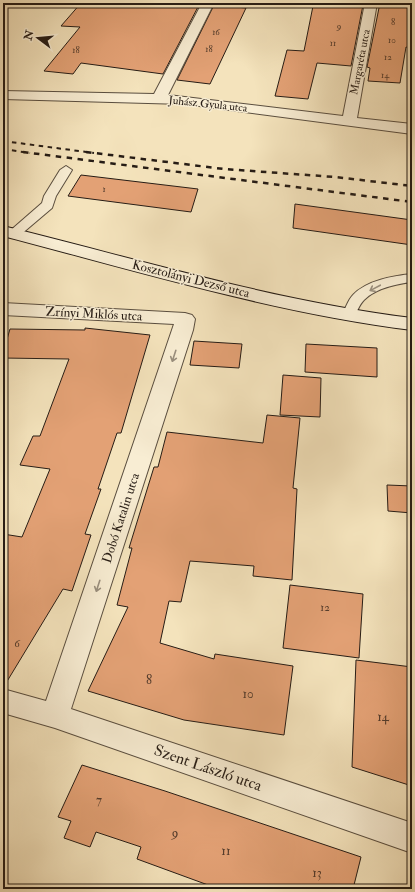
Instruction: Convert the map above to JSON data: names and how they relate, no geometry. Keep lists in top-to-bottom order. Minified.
{"streets":{"street":["Margaréta utca","Juhász Gyula utca","Kosztolányi Dezső utca","Zrínyi Miklós utca","Dobó Katalin utca","Szent László utca"]},"crossings":[["Margaréta utca","Juhász Gyula utca"],["Zrínyi Miklós utca","Dobó Katalin utca"],["Dobó Katalin utca","Szent László utca"]],"one_way":["Dobó Katalin utca"],"house_numbers":["8","9","16","10","11","18","18","12","14","1","12","6","8","10","14","7","9","11","13"],"north":"left"}
